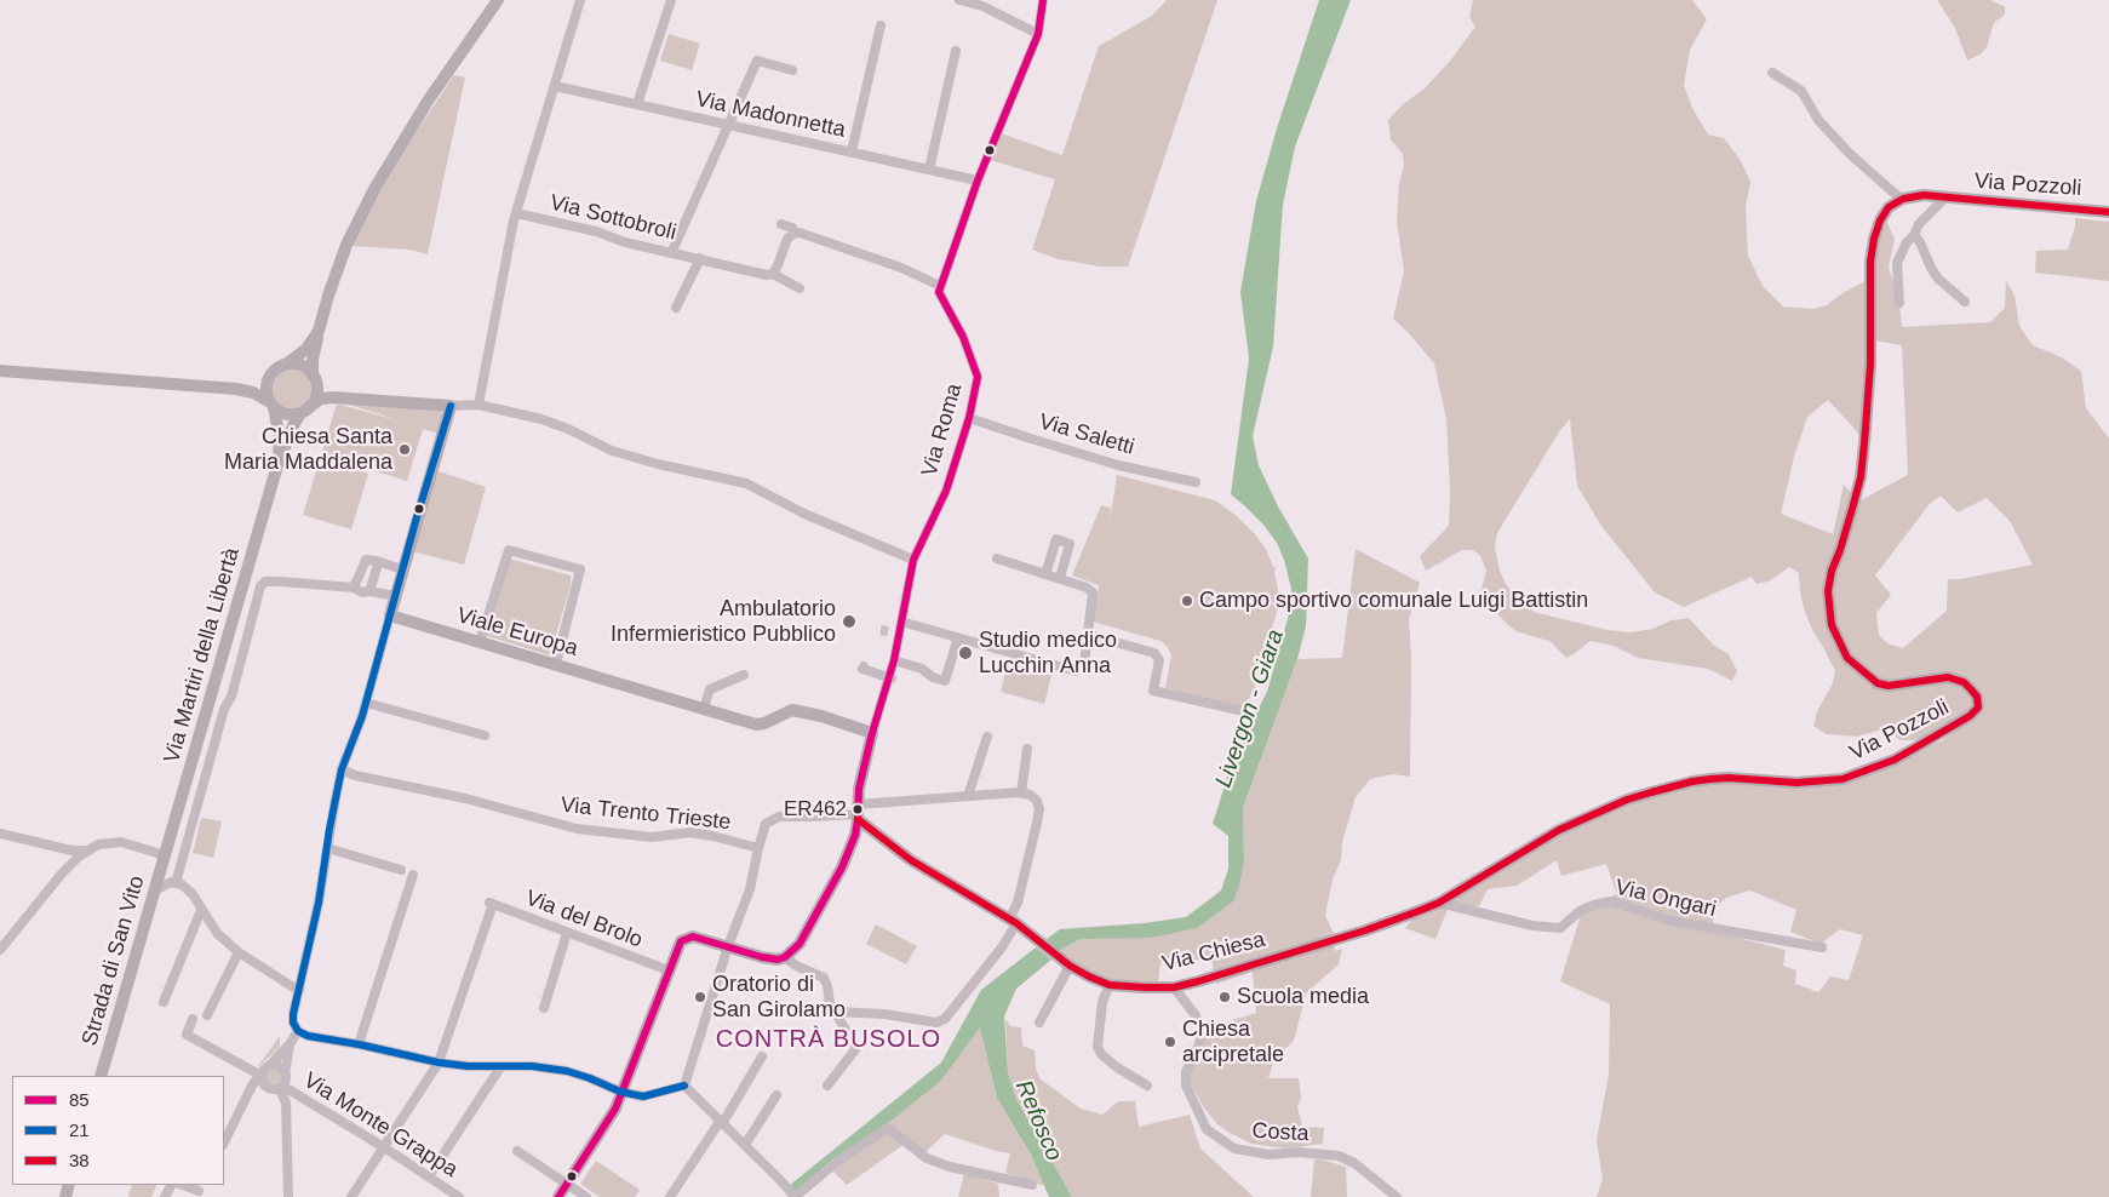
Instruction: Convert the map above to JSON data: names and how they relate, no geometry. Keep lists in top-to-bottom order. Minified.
{"streets":{"main road":["Via Pozzoli","Via Roma","Viale Europa","Via Martiri della Libertà","Via Chiesa","Strada di San Vito"],"street":["Via Madonnetta","Via Sottobroli","Via Saletti","Via Trento Trieste","Via Ongari","Via del Brolo","Via Monte Grappa","Costa"]},"crossings":[["Via Pozzoli","Via Ongari"],["Via Pozzoli","Via Chiesa"],["Via Roma","Via Saletti"],["Via Roma","Viale Europa"],["Via Roma","Via Trento Trieste"],["Via Roma","Via Chiesa"],["Via Martiri della Libertà","Strada di San Vito"],["Via Trento Trieste","Via Chiesa"],["Via Ongari","Via Chiesa"],["Via Chiesa","Costa"]],"districts":["CONTRÀ BUSOLO"],"water":["Livergon - Giara","Refosco"],"places":["Chiesa Santa Maria Maddalena","Campo sportivo comunale Luigi Battistin","Ambulatorio Infermieristico Pubblico","Studio medico Lucchin Anna","ER462","Oratorio di San Girolamo","Scuola media","Chiesa arcipretale"],"lines":["transit line 85","transit line 38","transit line 21"],"legend":["85","21","38"]}
